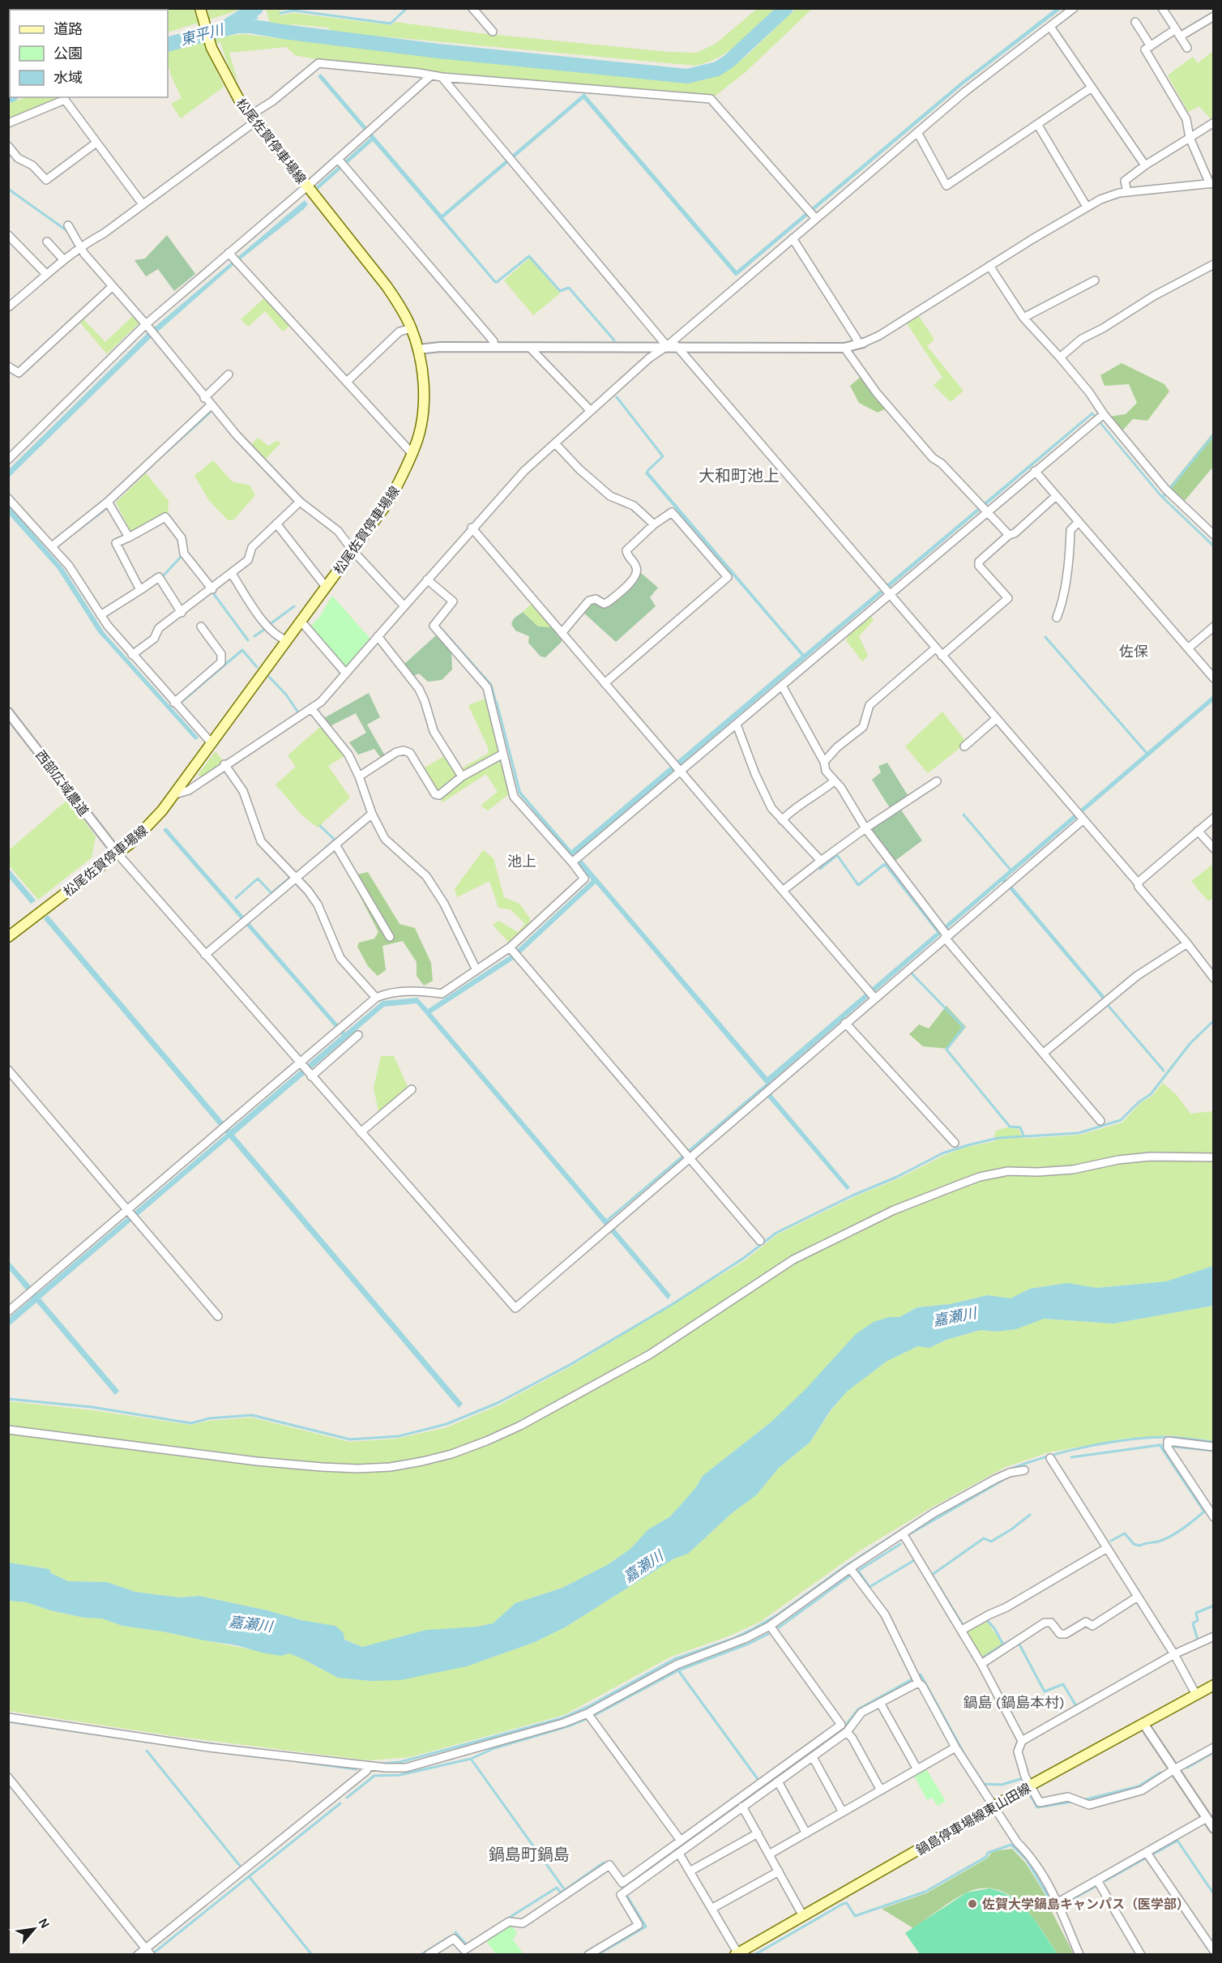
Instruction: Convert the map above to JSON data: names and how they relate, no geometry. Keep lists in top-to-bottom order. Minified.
{"streets":{"main road":["松尾佐賀停車場線","鍋島停車場線東山田線"],"street":["西部広域農道"]},"crossings":[["松尾佐賀停車場線","西部広域農道"]],"districts":["大和町池上","佐保","池上","鍋島 (鍋島本村)","鍋島町鍋島"],"water":["東平川","嘉瀬川"],"places":["佐賀大学鍋島キャンパス（医学部）"],"legend":["道路","公園","水域"],"north":"top right"}
